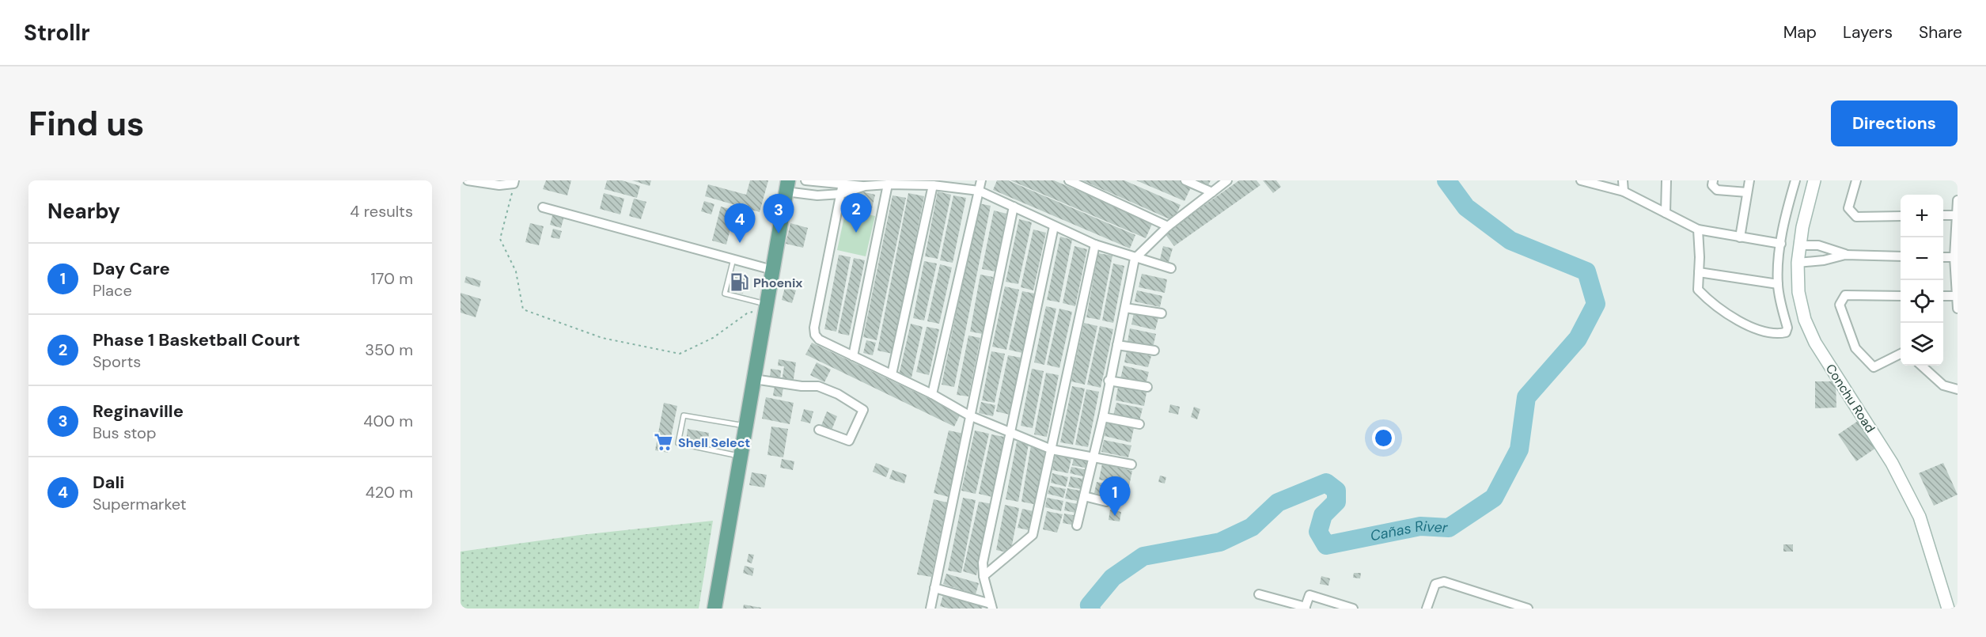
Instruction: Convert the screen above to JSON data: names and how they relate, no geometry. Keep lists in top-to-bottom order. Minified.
{"streets":{"main road":["Conchu Road"]},"water":["Cañas River"],"places":{"fuel station":["Phoenix"],"supermarket":["Shell Select"]},"page":{"header":"Strollr","nav":["Map","Layers","Share"],"buttons":"Directions","title":"Find us","heading":["Nearby","4 results"],"pins":["2","3","4","1"],"map_buttons":["+","−"],"list":[{"mark":"1","name":"Day Care","note":"Place","value":"170 m"},{"mark":"2","name":"Phase 1 Basketball Court","note":"Sports","value":"350 m"},{"mark":"3","name":"Reginaville","note":"Bus stop","value":"400 m"},{"mark":"4","name":"Dali","note":"Supermarket","value":"420 m"}]}}
